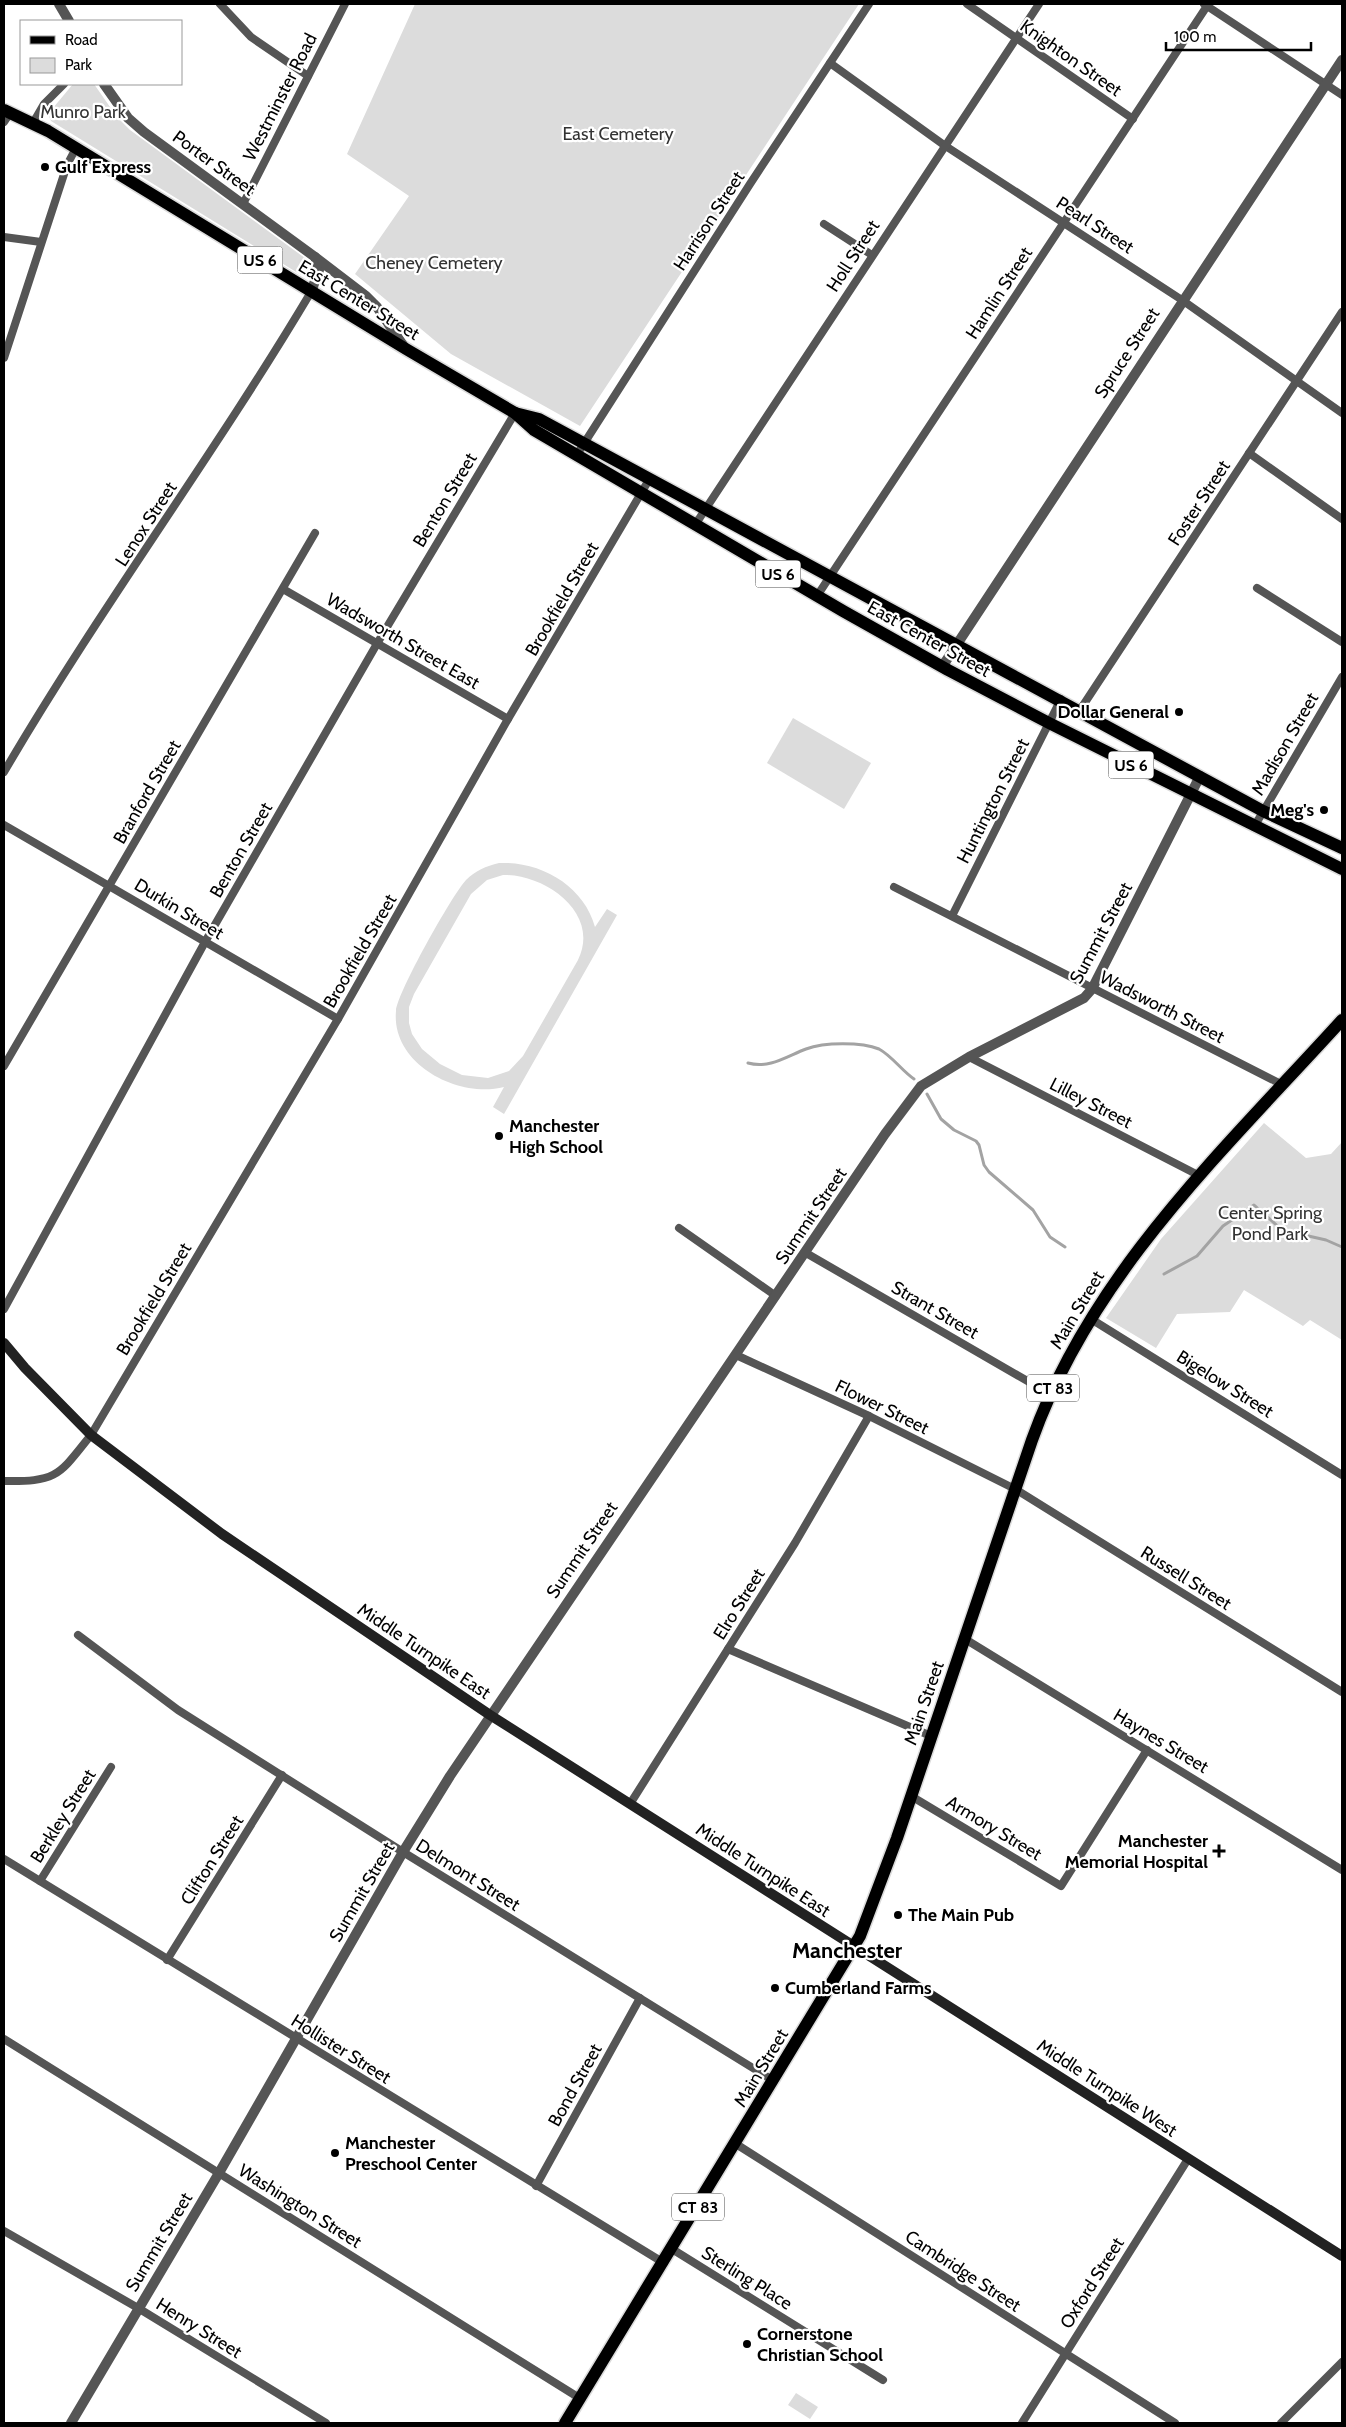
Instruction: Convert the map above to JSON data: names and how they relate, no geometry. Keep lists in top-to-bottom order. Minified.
{"streets":{"main road":["US 6","East Center Street","Main Street","CT 83","Middle Turnpike East","Middle Turnpike West"],"street":["Knighton Street","Westminster Road","Porter Street","Harrison Street","Pearl Street","Holl Street","Hamlin Street","Spruce Street","Benton Street","Foster Street","Lenox Street","Brookfield Street","Wadsworth Street East","Madison Street","Branford Street","Huntington Street","Durkin Street","Summit Street","Wadsworth Street","Lilley Street","Strant Street","Bigelow Street","Flower Street","Russell Street","Elro Street","Haynes Street","Berkley Street","Armory Street","Clifton Street","Delmont Street","Hollister Street","Bond Street","Washington Street","Cambridge Street","Sterling Place","Oxford Street","Henry Street"]},"crossings":[["Knighton Street","Holl Street"],["Knighton Street","Hamlin Street"],["Westminster Road","Porter Street"],["Porter Street","East Center Street"],["Harrison Street","Pearl Street"],["Harrison Street","East Center Street"],["Pearl Street","Holl Street"],["Pearl Street","Hamlin Street"],["Pearl Street","Spruce Street"],["Pearl Street","Foster Street"],["Holl Street","East Center Street"],["Hamlin Street","East Center Street"],["East Center Street","Spruce Street"],["East Center Street","Benton Street"],["East Center Street","Foster Street"],["East Center Street","Lenox Street"],["East Center Street","Brookfield Street"],["East Center Street","Madison Street"],["East Center Street","Huntington Street"],["East Center Street","Summit Street"],["Benton Street","Wadsworth Street East"],["Benton Street","Durkin Street"],["Brookfield Street","Wadsworth Street East"],["Brookfield Street","Durkin Street"],["Brookfield Street","Middle Turnpike East"],["Wadsworth Street East","Branford Street"],["Branford Street","Durkin Street"],["Huntington Street","Wadsworth Street"],["Summit Street","Wadsworth Street"],["Summit Street","Lilley Street"],["Summit Street","Strant Street"],["Summit Street","Flower Street"],["Summit Street","Middle Turnpike East"],["Summit Street","Delmont Street"],["Summit Street","Hollister Street"],["Summit Street","Washington Street"],["Summit Street","Henry Street"],["Wadsworth Street","Main Street"],["Lilley Street","Main Street"],["Strant Street","Main Street"],["Main Street","Bigelow Street"],["Main Street","Flower Street"],["Main Street","Russell Street"],["Main Street","Middle Turnpike East"],["Main Street","Haynes Street"],["Main Street","Armory Street"],["Main Street","Delmont Street"],["Main Street","Hollister Street"],["Main Street","Middle Turnpike West"],["Main Street","Washington Street"],["Main Street","Cambridge Street"],["Main Street","Sterling Place"],["Flower Street","Russell Street"],["Flower Street","Elro Street"],["Elro Street","Middle Turnpike East"],["Middle Turnpike East","Middle Turnpike West"],["Haynes Street","Armory Street"],["Berkley Street","Hollister Street"],["Clifton Street","Delmont Street"],["Clifton Street","Hollister Street"],["Delmont Street","Bond Street"],["Hollister Street","Bond Street"],["Middle Turnpike West","Oxford Street"],["Cambridge Street","Oxford Street"]],"districts":["Manchester"],"parks":["Munro Park","East Cemetery","Cheney Cemetery","Center Spring Pond Park"],"places":{"other":["Gulf Express","Dollar General","Meg's","Manchester High School","The Main Pub","Cumberland Farms","Manchester Preschool Center","Cornerstone Christian School"],"health":["Manchester Memorial Hospital"]},"legend":["Road","Park"],"scale_bar":"100 m"}
